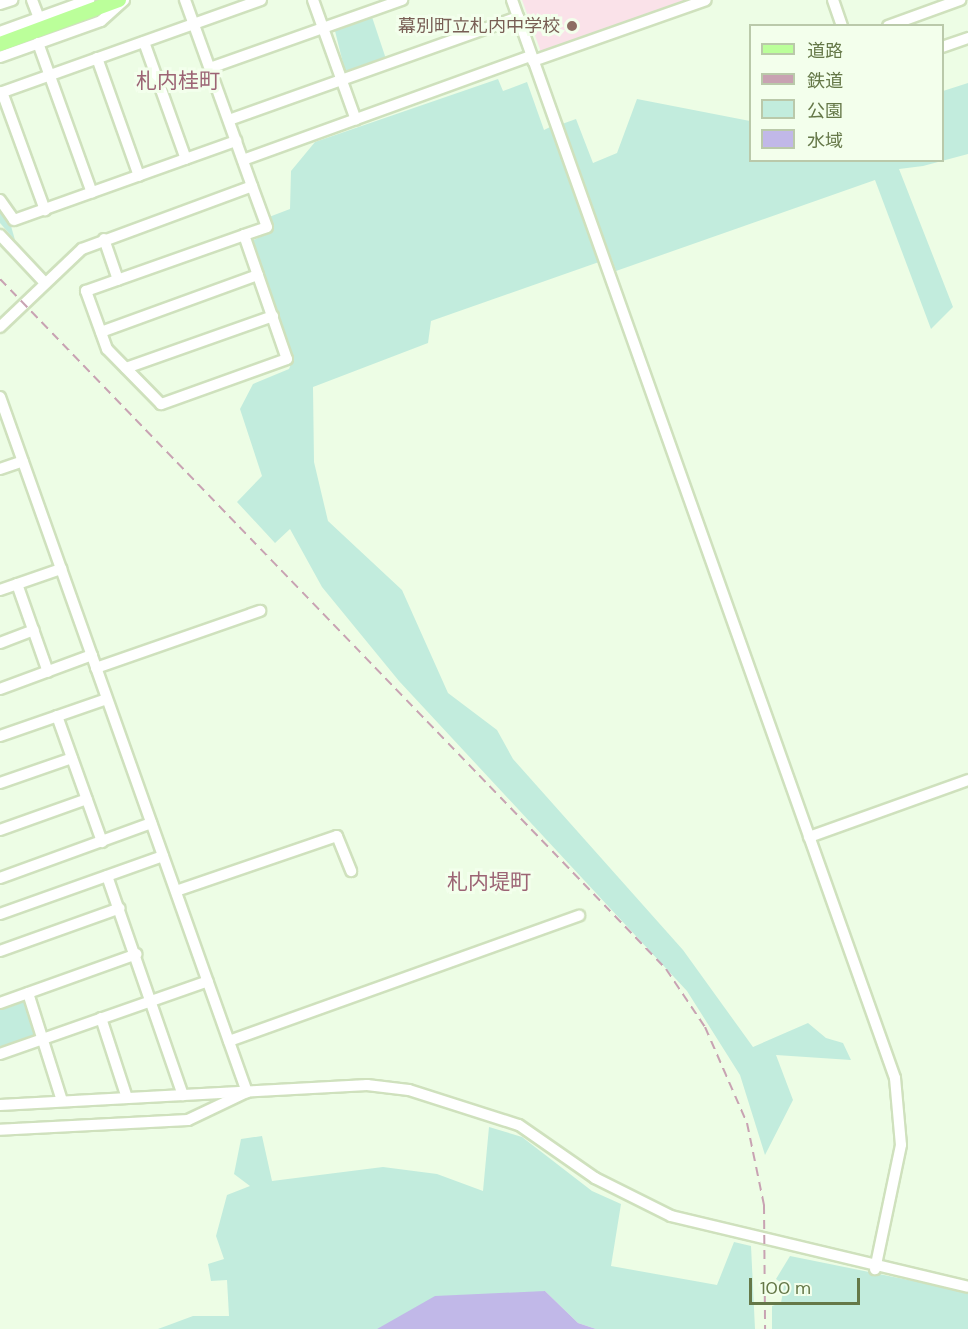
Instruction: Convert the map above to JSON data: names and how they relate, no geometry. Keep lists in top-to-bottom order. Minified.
{"districts":["札内桂町","札内堤町"],"places":["幕別町立札内中学校"],"legend":["道路","鉄道","公園","水域"],"scale_bar":"100 m"}
